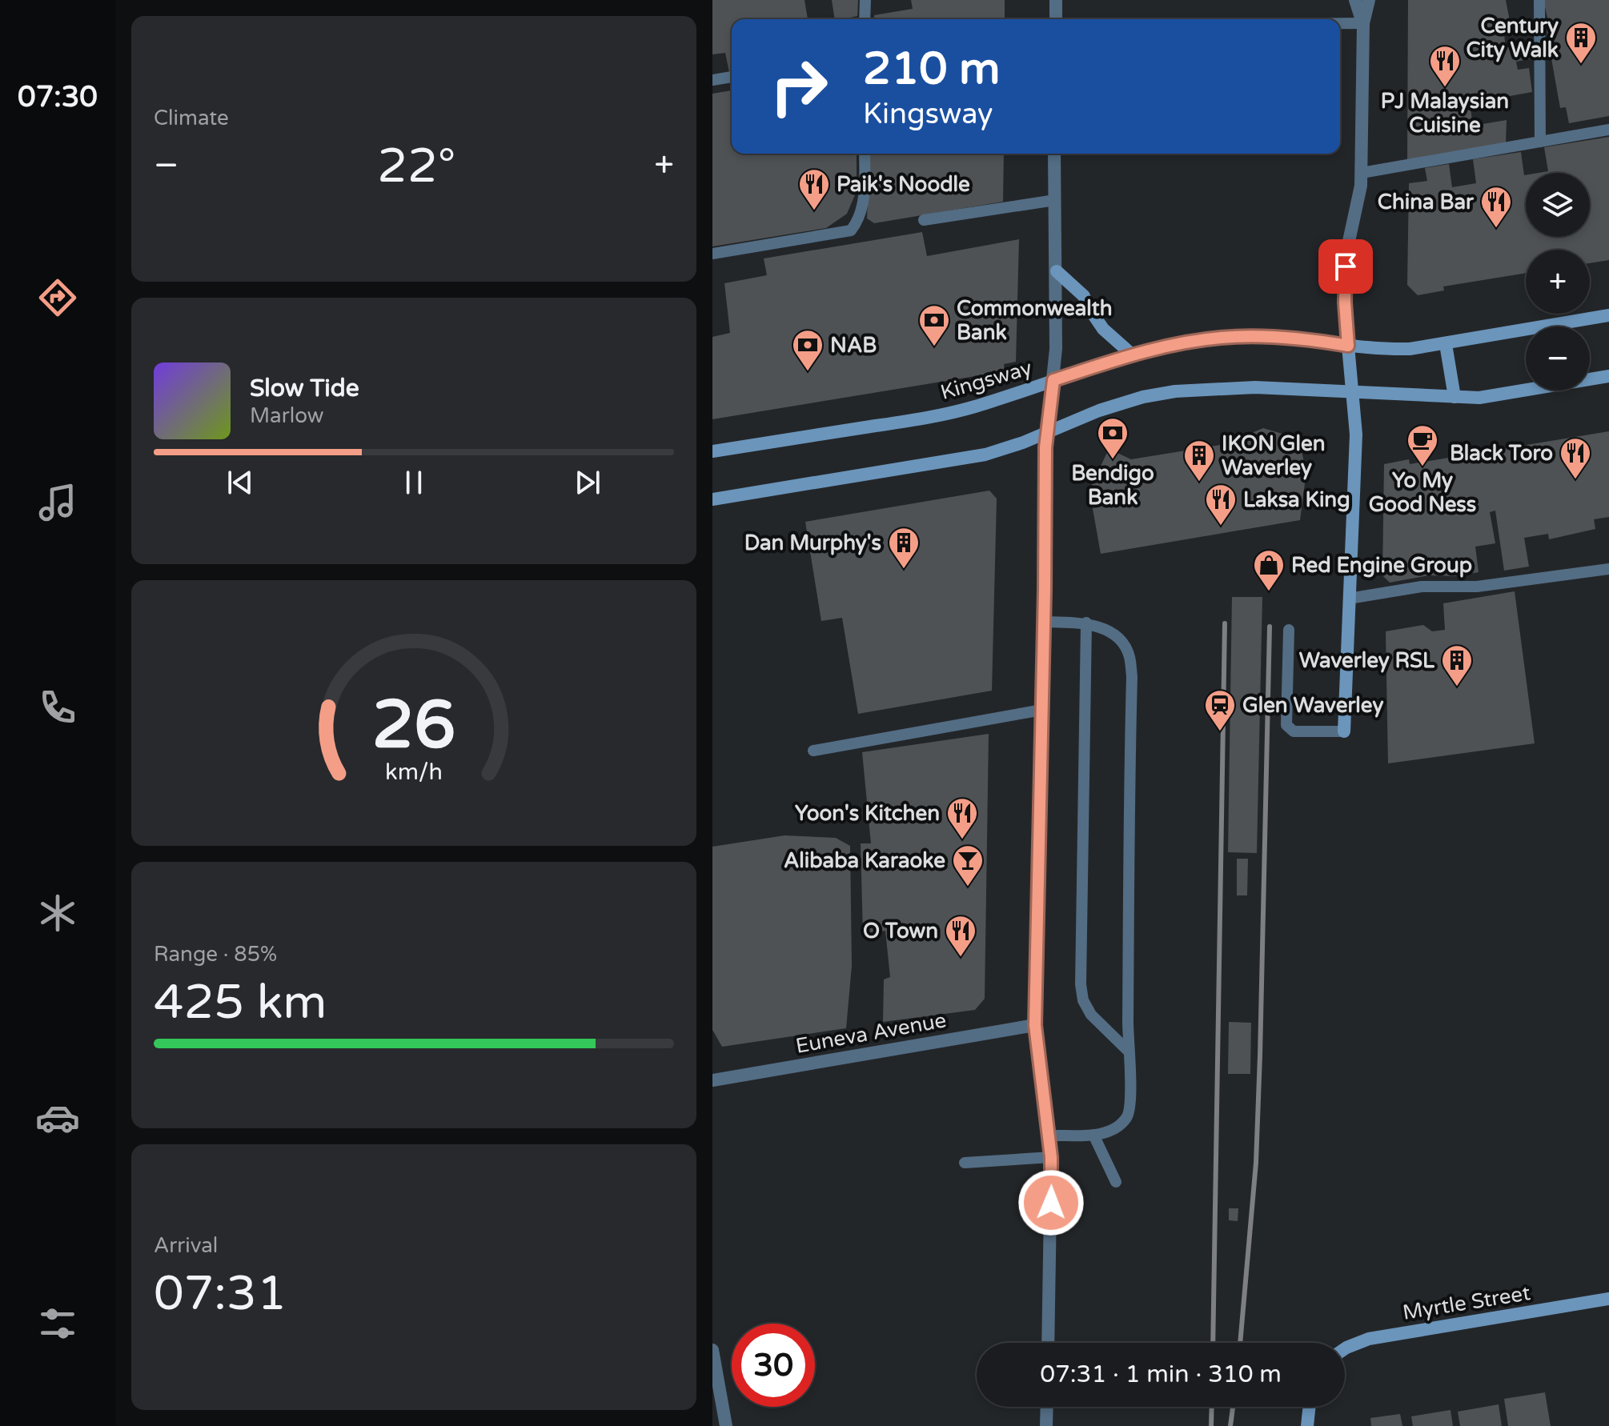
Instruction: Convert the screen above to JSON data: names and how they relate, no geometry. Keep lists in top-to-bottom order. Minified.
{"streets":{"street":["Kingsway","Euneva Avenue","Myrtle Street"]},"places":{"building":["Century City Walk","IKON Glen Waverley","Dan Murphy's","Waverley RSL"],"restaurant":["PJ Malaysian Cuisine","Paik's Noodle","China Bar","Black Toro","Laksa King","Yoon's Kitchen","O Town"],"bank":["Commonwealth Bank","NAB","Bendigo Bank"],"cafe":["Yo My Good Ness"],"shop":["Red Engine Group"],"station":["Glen Waverley"],"bar":["Alibaba Karaoke"]},"page":{"tabs":"07:30","tile":["Climate",["Range · 85%","425 km"],["Arrival","07:31"]],"turn":["210 m","Kingsway"],"heat":["−","22°","+"],"map_buttons":["+","−"],"song":["Slow Tide","Marlow"],"limit":"30","trip":"07:31 · 1 min · 310 m","gauge":["26","km/h"]}}
